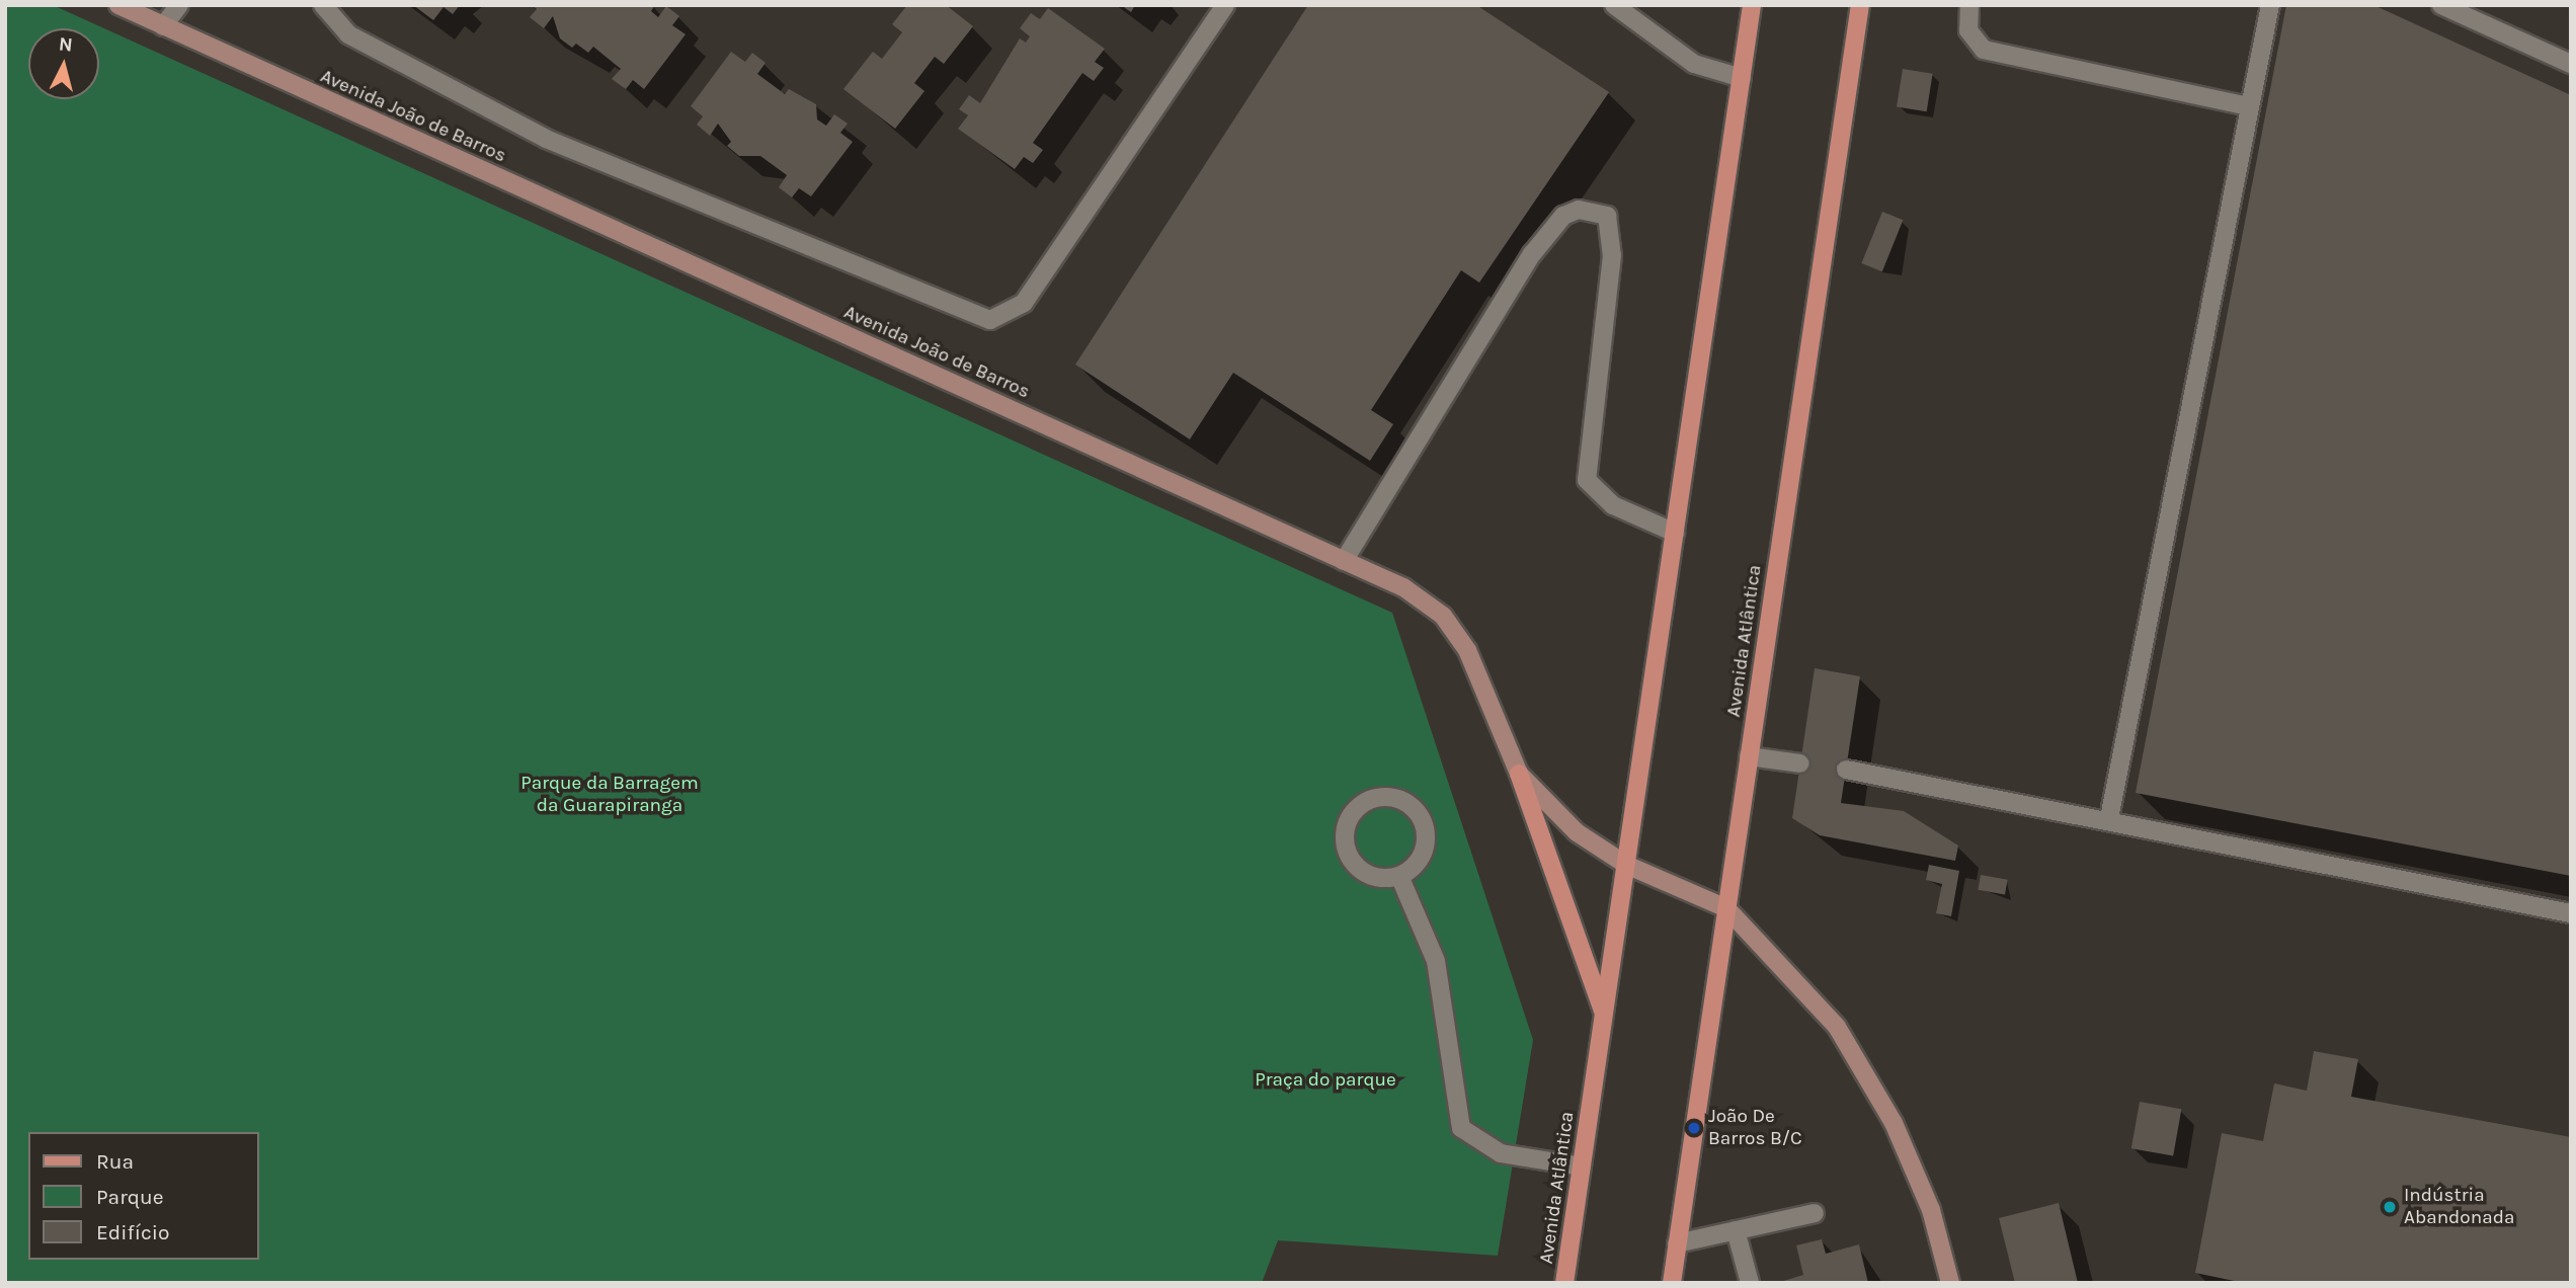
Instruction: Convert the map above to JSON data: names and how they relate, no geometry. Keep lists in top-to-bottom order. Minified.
{"streets":{"main road":["Avenida Atlântica"],"street":["Avenida João de Barros"]},"crossings":[["Avenida João de Barros","Avenida Atlântica"]],"parks":["Parque da Barragem da Guarapiranga","Praça do parque"],"places":["João De Barros B/C","Indústria Abandonada"],"legend":["Rua","Parque","Edifício"],"north":"top"}
